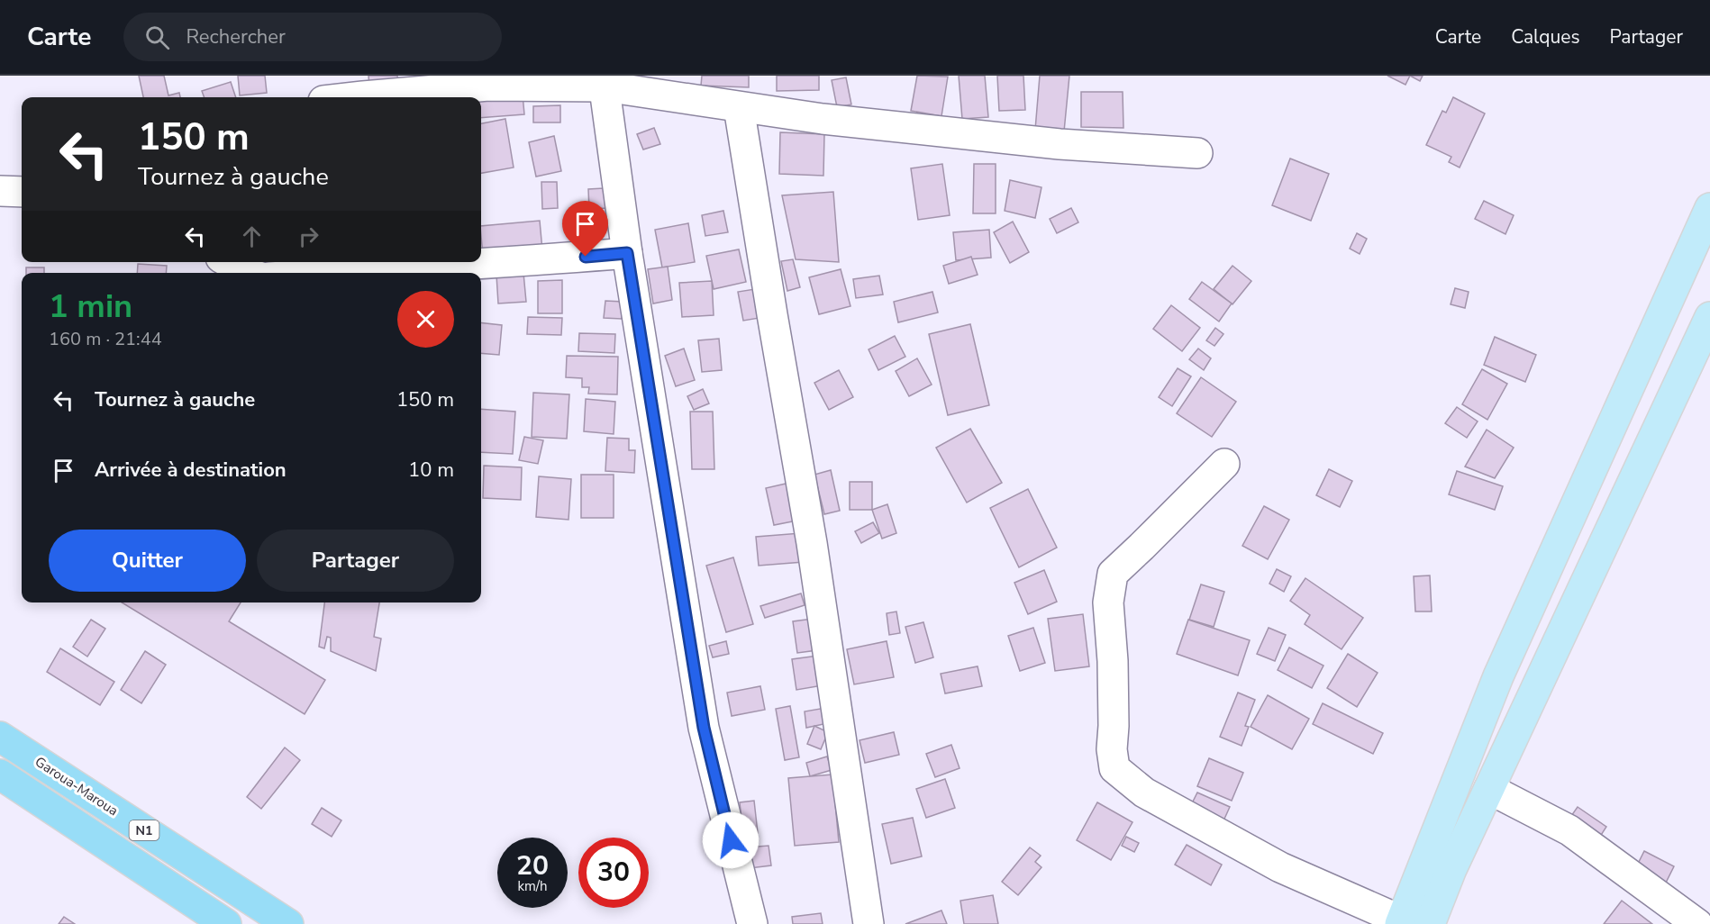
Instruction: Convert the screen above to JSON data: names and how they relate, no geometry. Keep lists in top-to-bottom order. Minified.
{"streets":{"highway":["Garoua-Maroua","N1"]},"page":{"header":"Carte","search":"Rechercher","nav":["Carte","Calques","Partager"],"turn":["150 m","Tournez à gauche"],"heading":["1 min","160 m · 21:44"],"list":[{"name":"Tournez à gauche","value":"150 m"},{"name":"Arrivée à destination","value":"10 m"}],"buttons":["Quitter","Partager"],"speed":"20 km/h","limit":"30"}}
